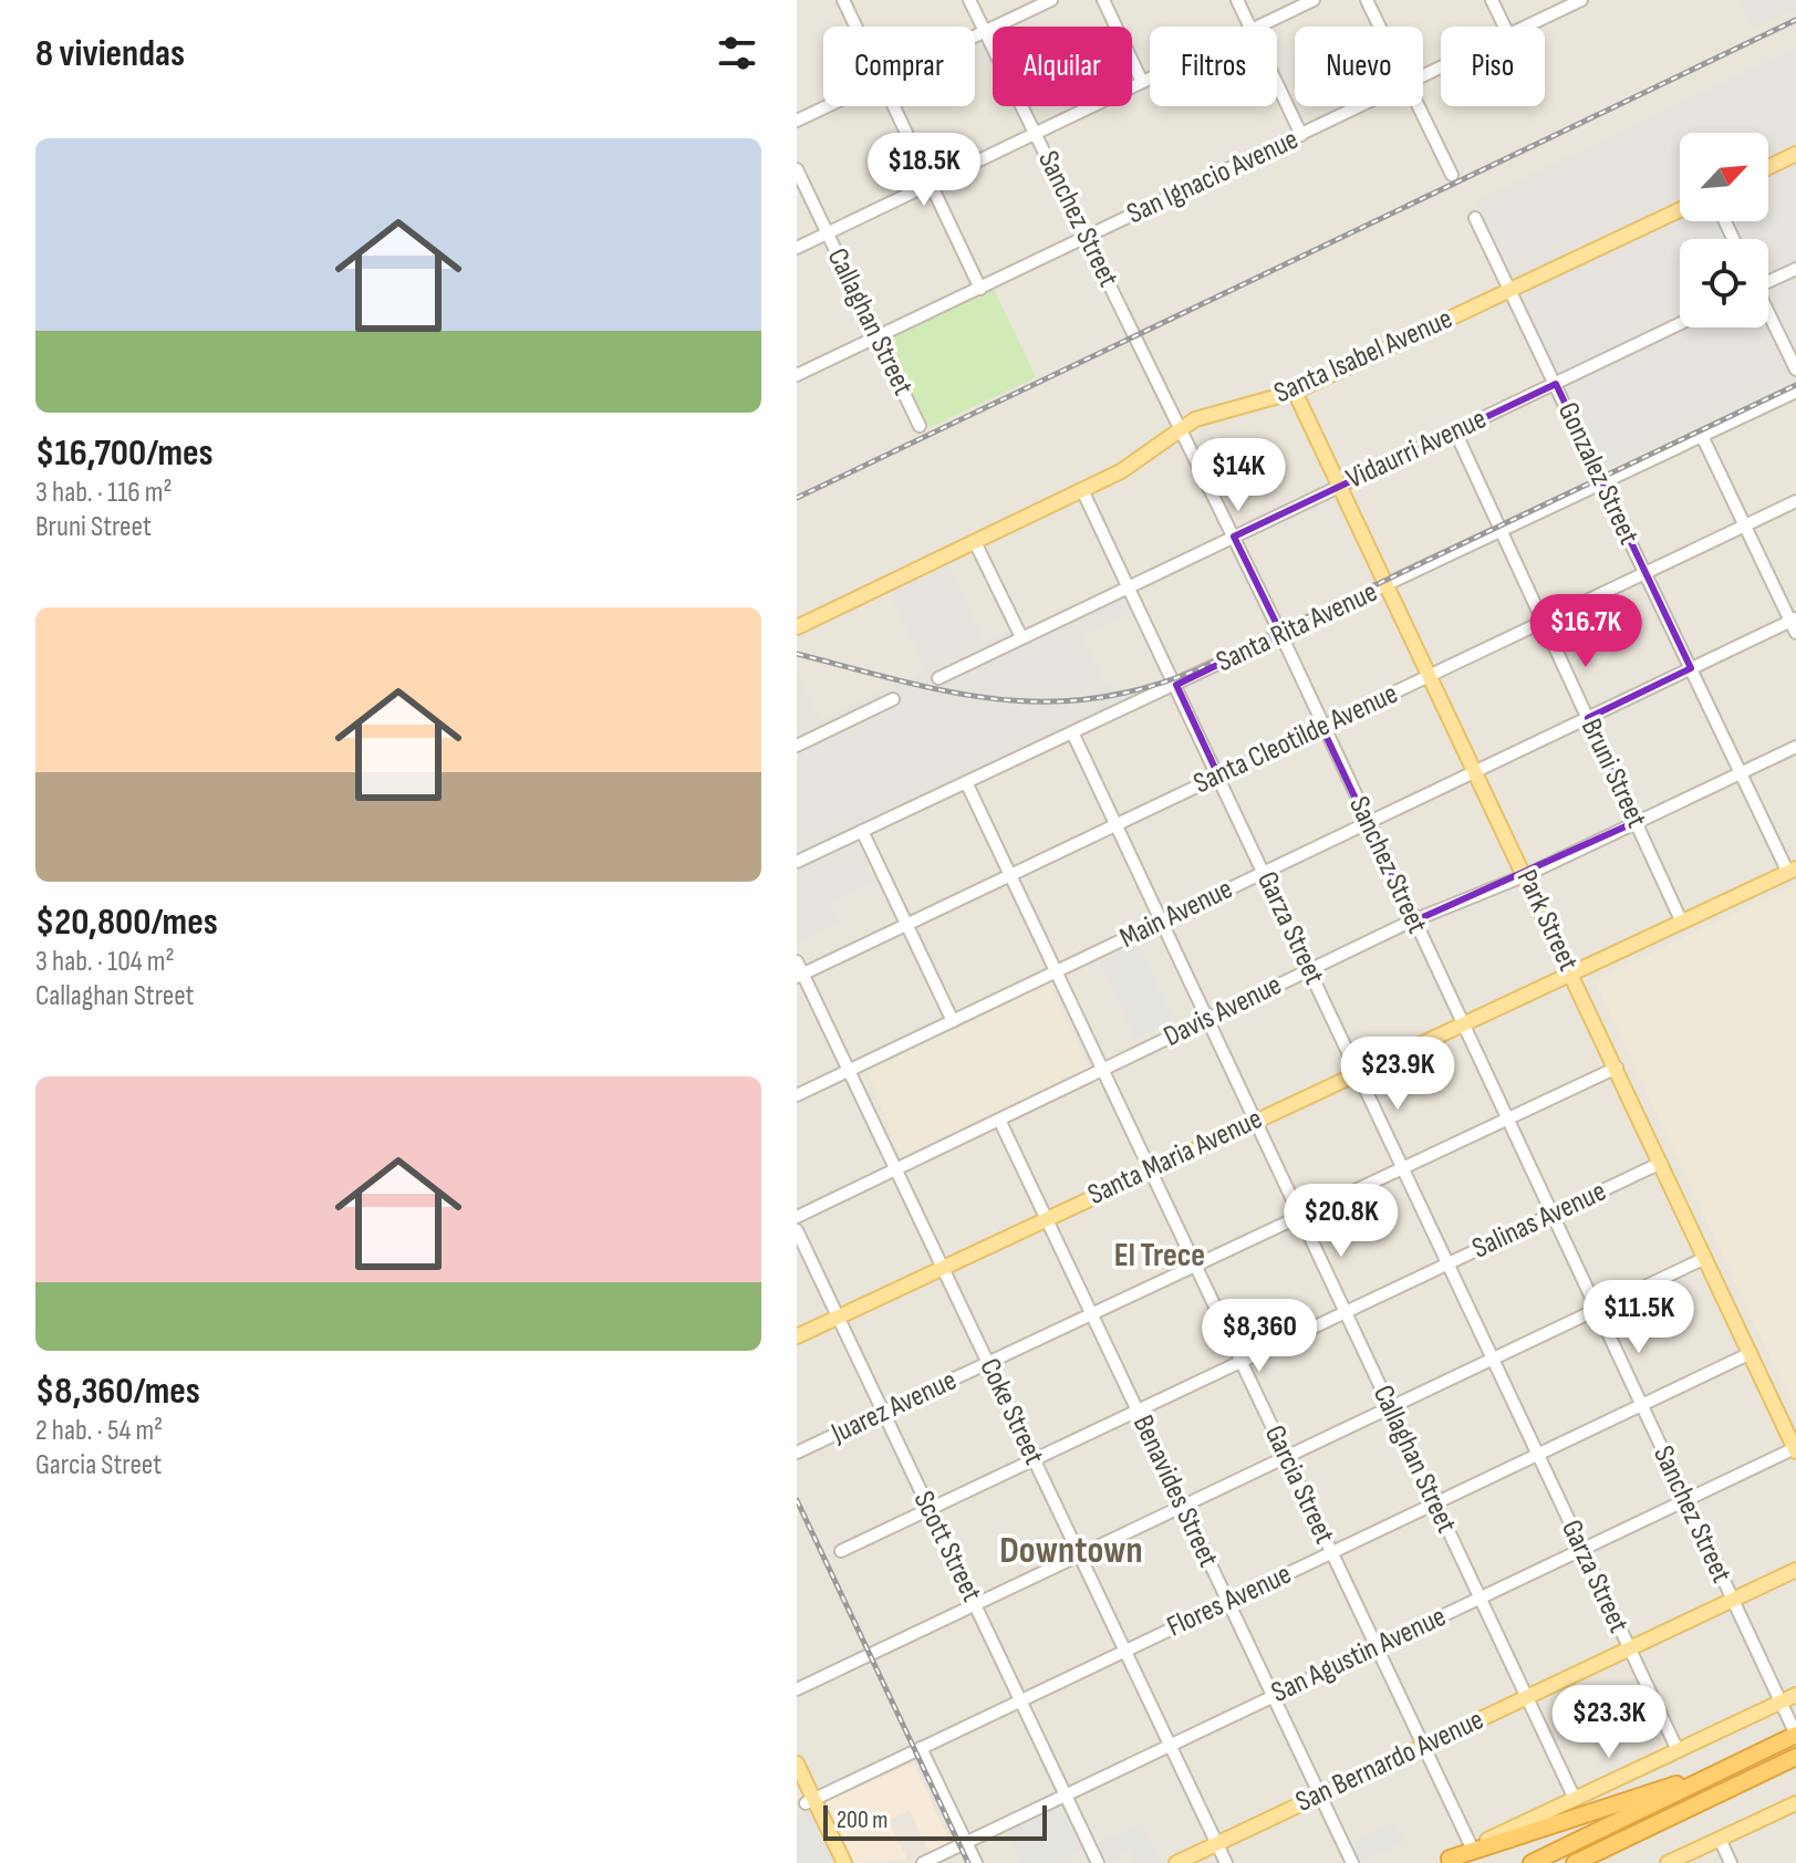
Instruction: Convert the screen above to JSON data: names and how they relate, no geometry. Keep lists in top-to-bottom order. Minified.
{"streets":{"main road":["Santa Isabel Avenue","Park Street","Santa Maria Avenue","San Bernardo Avenue"],"street":["San Ignacio Avenue","Sanchez Street","Callaghan Street","Vidaurri Avenue","Gonzalez Street","Santa Rita Avenue","Santa Cleotilde Avenue","Bruni Street","Main Avenue","Garza Street","Davis Avenue","Salinas Avenue","Juarez Avenue","Coke Street","Garcia Street","Benavides Street","Scott Street","Flores Avenue","San Agustin Avenue"]},"crossings":[["San Ignacio Avenue","Sanchez Street"],["San Ignacio Avenue","Callaghan Street"],["Sanchez Street","Santa Isabel Avenue"],["Sanchez Street","Vidaurri Avenue"],["Sanchez Street","Santa Rita Avenue"],["Sanchez Street","Santa Cleotilde Avenue"],["Sanchez Street","Main Avenue"],["Sanchez Street","Davis Avenue"],["Sanchez Street","Santa Maria Avenue"],["Sanchez Street","Salinas Avenue"],["Sanchez Street","Juarez Avenue"],["Sanchez Street","Flores Avenue"],["Sanchez Street","San Agustin Avenue"],["Sanchez Street","San Bernardo Avenue"],["Callaghan Street","Santa Rita Avenue"],["Callaghan Street","Santa Cleotilde Avenue"],["Callaghan Street","Main Avenue"],["Callaghan Street","Davis Avenue"],["Callaghan Street","Santa Maria Avenue"],["Callaghan Street","Salinas Avenue"],["Callaghan Street","Juarez Avenue"],["Callaghan Street","Flores Avenue"],["Callaghan Street","San Agustin Avenue"],["Callaghan Street","San Bernardo Avenue"],["Santa Isabel Avenue","Gonzalez Street"],["Santa Isabel Avenue","Park Street"],["Santa Isabel Avenue","Garza Street"],["Vidaurri Avenue","Gonzalez Street"],["Vidaurri Avenue","Bruni Street"],["Vidaurri Avenue","Park Street"],["Vidaurri Avenue","Garza Street"],["Gonzalez Street","Santa Rita Avenue"],["Gonzalez Street","Santa Cleotilde Avenue"],["Gonzalez Street","Main Avenue"],["Gonzalez Street","Davis Avenue"],["Gonzalez Street","Santa Maria Avenue"],["Santa Rita Avenue","Bruni Street"],["Santa Rita Avenue","Park Street"],["Santa Rita Avenue","Garza Street"],["Santa Rita Avenue","Garcia Street"],["Santa Cleotilde Avenue","Bruni Street"],["Santa Cleotilde Avenue","Park Street"],["Santa Cleotilde Avenue","Garza Street"],["Santa Cleotilde Avenue","Coke Street"],["Santa Cleotilde Avenue","Garcia Street"],["Bruni Street","Main Avenue"],["Bruni Street","Davis Avenue"],["Bruni Street","Santa Maria Avenue"],["Main Avenue","Park Street"],["Main Avenue","Garza Street"],["Main Avenue","Coke Street"],["Main Avenue","Garcia Street"],["Park Street","Davis Avenue"],["Park Street","Santa Maria Avenue"],["Park Street","Salinas Avenue"],["Park Street","Juarez Avenue"],["Park Street","Flores Avenue"],["Park Street","San Agustin Avenue"],["Garza Street","Davis Avenue"],["Garza Street","Santa Maria Avenue"],["Garza Street","Salinas Avenue"],["Garza Street","Juarez Avenue"],["Garza Street","Flores Avenue"],["Garza Street","San Agustin Avenue"],["Garza Street","San Bernardo Avenue"],["Davis Avenue","Coke Street"],["Davis Avenue","Garcia Street"],["Davis Avenue","Benavides Street"],["Santa Maria Avenue","Coke Street"],["Santa Maria Avenue","Garcia Street"],["Santa Maria Avenue","Benavides Street"],["Santa Maria Avenue","Scott Street"],["Salinas Avenue","Coke Street"],["Salinas Avenue","Garcia Street"],["Salinas Avenue","Benavides Street"],["Salinas Avenue","Scott Street"],["Juarez Avenue","Coke Street"],["Juarez Avenue","Garcia Street"],["Juarez Avenue","Benavides Street"],["Juarez Avenue","Scott Street"],["Coke Street","Flores Avenue"],["Coke Street","San Agustin Avenue"],["Coke Street","San Bernardo Avenue"],["Garcia Street","Flores Avenue"],["Garcia Street","San Agustin Avenue"],["Garcia Street","San Bernardo Avenue"],["Benavides Street","Flores Avenue"],["Benavides Street","San Agustin Avenue"],["Benavides Street","San Bernardo Avenue"],["Scott Street","Flores Avenue"],["Scott Street","San Agustin Avenue"]],"districts":["El Trece","Downtown"],"scale_bar":"200 m","north":"top right","page":{"heading":"8 viviendas","chip":["Comprar","Alquilar","Filtros","Nuevo","Piso"],"list":[{"name":"$16,700/mes","note":"3 hab. · 116 m² · Bruni Street"},{"name":"$20,800/mes","note":"3 hab. · 104 m² · Callaghan Street"},{"name":"$8,360/mes","note":"2 hab. · 54 m² · Garcia Street"}],"price":["$18.5K","$14K","$16.7K","$23.9K","$20.8K","$11.5K","$8,360","$23.3K"],"scale":"200 m"}}
